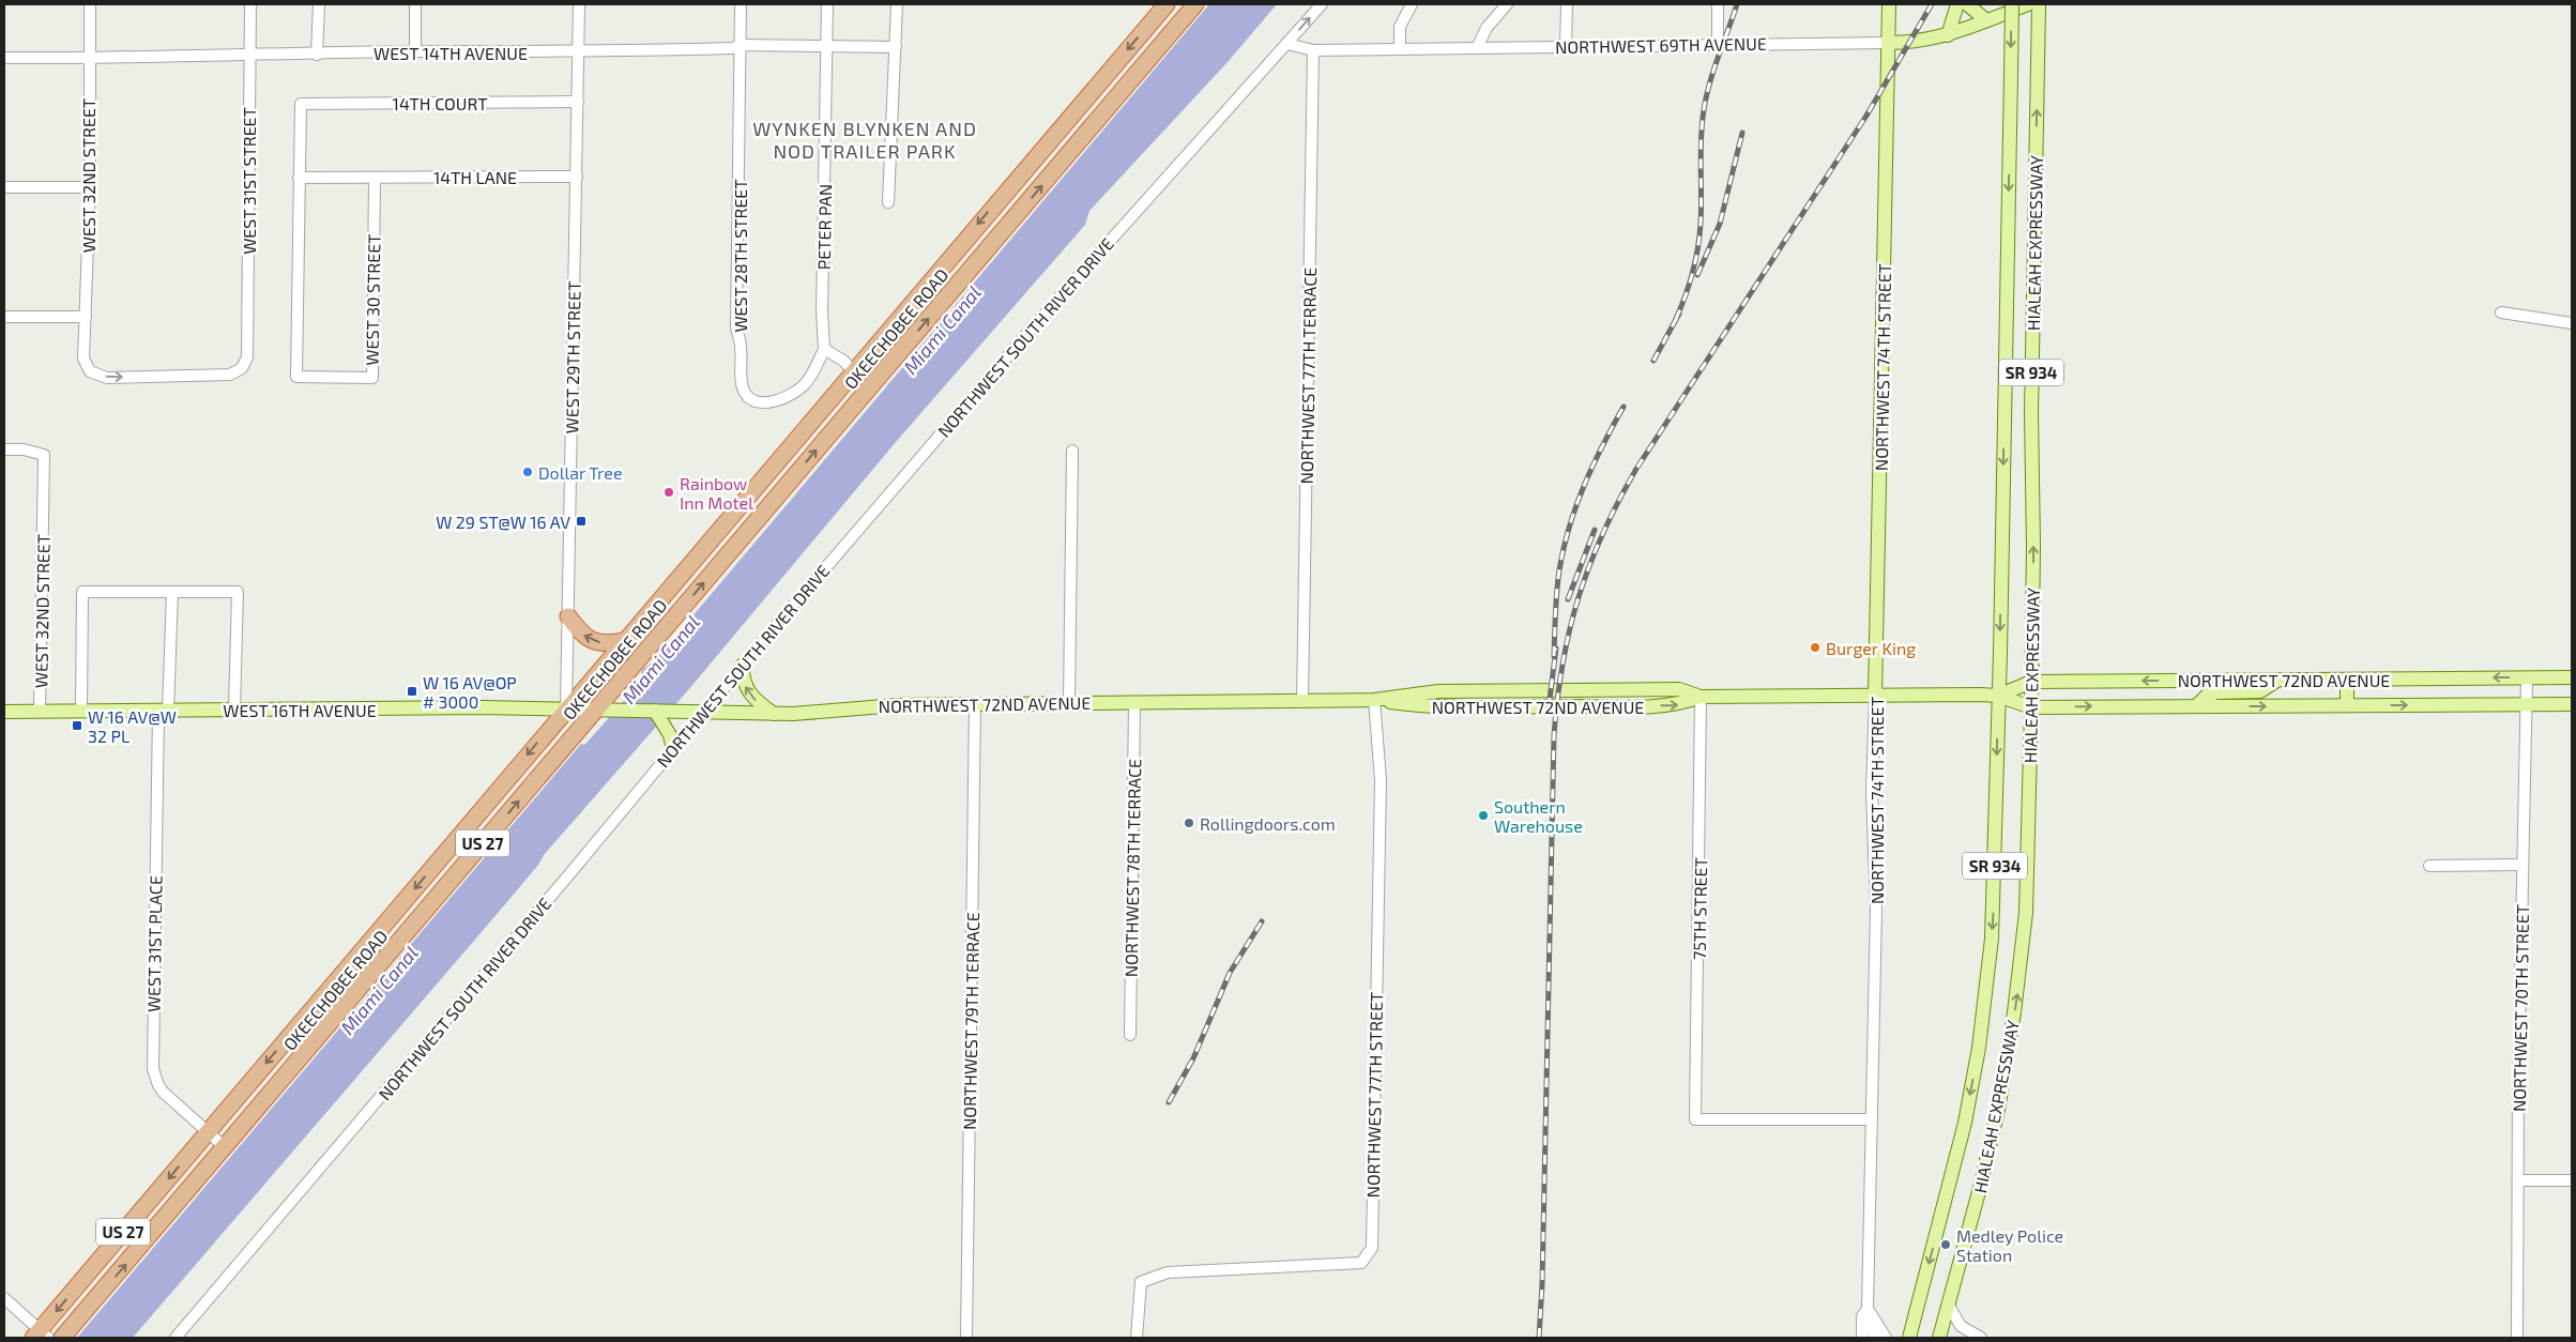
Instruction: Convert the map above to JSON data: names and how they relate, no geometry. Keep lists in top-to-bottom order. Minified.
{"streets":{"highway":["OKEECHOBEE ROAD","US 27"],"main road":["NORTHWEST 69TH AVENUE","HIALEAH EXPRESSWAY","NORTHWEST 74TH STREET","SR 934","NORTHWEST 72ND AVENUE","WEST 16TH AVENUE"],"street":["WEST 14TH AVENUE","14TH COURT","WEST 32ND STREET","14TH LANE","WEST 31ST STREET","PETER PAN","WEST 28TH STREET","WEST 30 STREET","NORTHWEST SOUTH RIVER DRIVE","WEST 29TH STREET","NORTHWEST 77TH TERRACE","NORTHWEST 78TH TERRACE","75TH STREET","WEST 31ST PLACE","NORTHWEST 70TH STREET","NORTHWEST 79TH TERRACE","NORTHWEST 77TH STREET"]},"crossings":[["NORTHWEST 69TH AVENUE","NORTHWEST SOUTH RIVER DRIVE"],["NORTHWEST 69TH AVENUE","NORTHWEST 74TH STREET"],["NORTHWEST 69TH AVENUE","NORTHWEST 77TH TERRACE"],["WEST 14TH AVENUE","WEST 32ND STREET"],["WEST 14TH AVENUE","WEST 31ST STREET"],["WEST 14TH AVENUE","PETER PAN"],["WEST 14TH AVENUE","WEST 28TH STREET"],["WEST 14TH AVENUE","WEST 29TH STREET"],["14TH COURT","14TH LANE"],["14TH COURT","WEST 30 STREET"],["14TH COURT","WEST 29TH STREET"],["WEST 32ND STREET","WEST 31ST STREET"],["WEST 32ND STREET","WEST 16TH AVENUE"],["14TH LANE","WEST 30 STREET"],["14TH LANE","WEST 29TH STREET"],["PETER PAN","WEST 28TH STREET"],["HIALEAH EXPRESSWAY","NORTHWEST 72ND AVENUE"],["OKEECHOBEE ROAD","WEST 29TH STREET"],["OKEECHOBEE ROAD","NORTHWEST 72ND AVENUE"],["OKEECHOBEE ROAD","WEST 16TH AVENUE"],["OKEECHOBEE ROAD","WEST 31ST PLACE"],["NORTHWEST SOUTH RIVER DRIVE","NORTHWEST 72ND AVENUE"],["WEST 29TH STREET","WEST 16TH AVENUE"],["NORTHWEST 74TH STREET","NORTHWEST 72ND AVENUE"],["NORTHWEST 74TH STREET","75TH STREET"],["NORTHWEST 77TH TERRACE","NORTHWEST 72ND AVENUE"],["NORTHWEST 72ND AVENUE","WEST 16TH AVENUE"],["NORTHWEST 72ND AVENUE","NORTHWEST 78TH TERRACE"],["NORTHWEST 72ND AVENUE","75TH STREET"],["NORTHWEST 72ND AVENUE","NORTHWEST 70TH STREET"],["NORTHWEST 72ND AVENUE","NORTHWEST 79TH TERRACE"],["NORTHWEST 72ND AVENUE","NORTHWEST 77TH STREET"],["WEST 16TH AVENUE","WEST 31ST PLACE"]],"districts":["WYNKEN BLYNKEN AND NOD TRAILER PARK"],"water":["Miami Canal"],"places":{"other":["Dollar Tree","Rainbow Inn Motel","Burger King","Southern Warehouse","Rollingdoors.com","Medley Police Station"],"transit":["W 29 ST@W 16 AV","W 16 AV@OP # 3000","W 16 AV@W 32 PL"]}}
